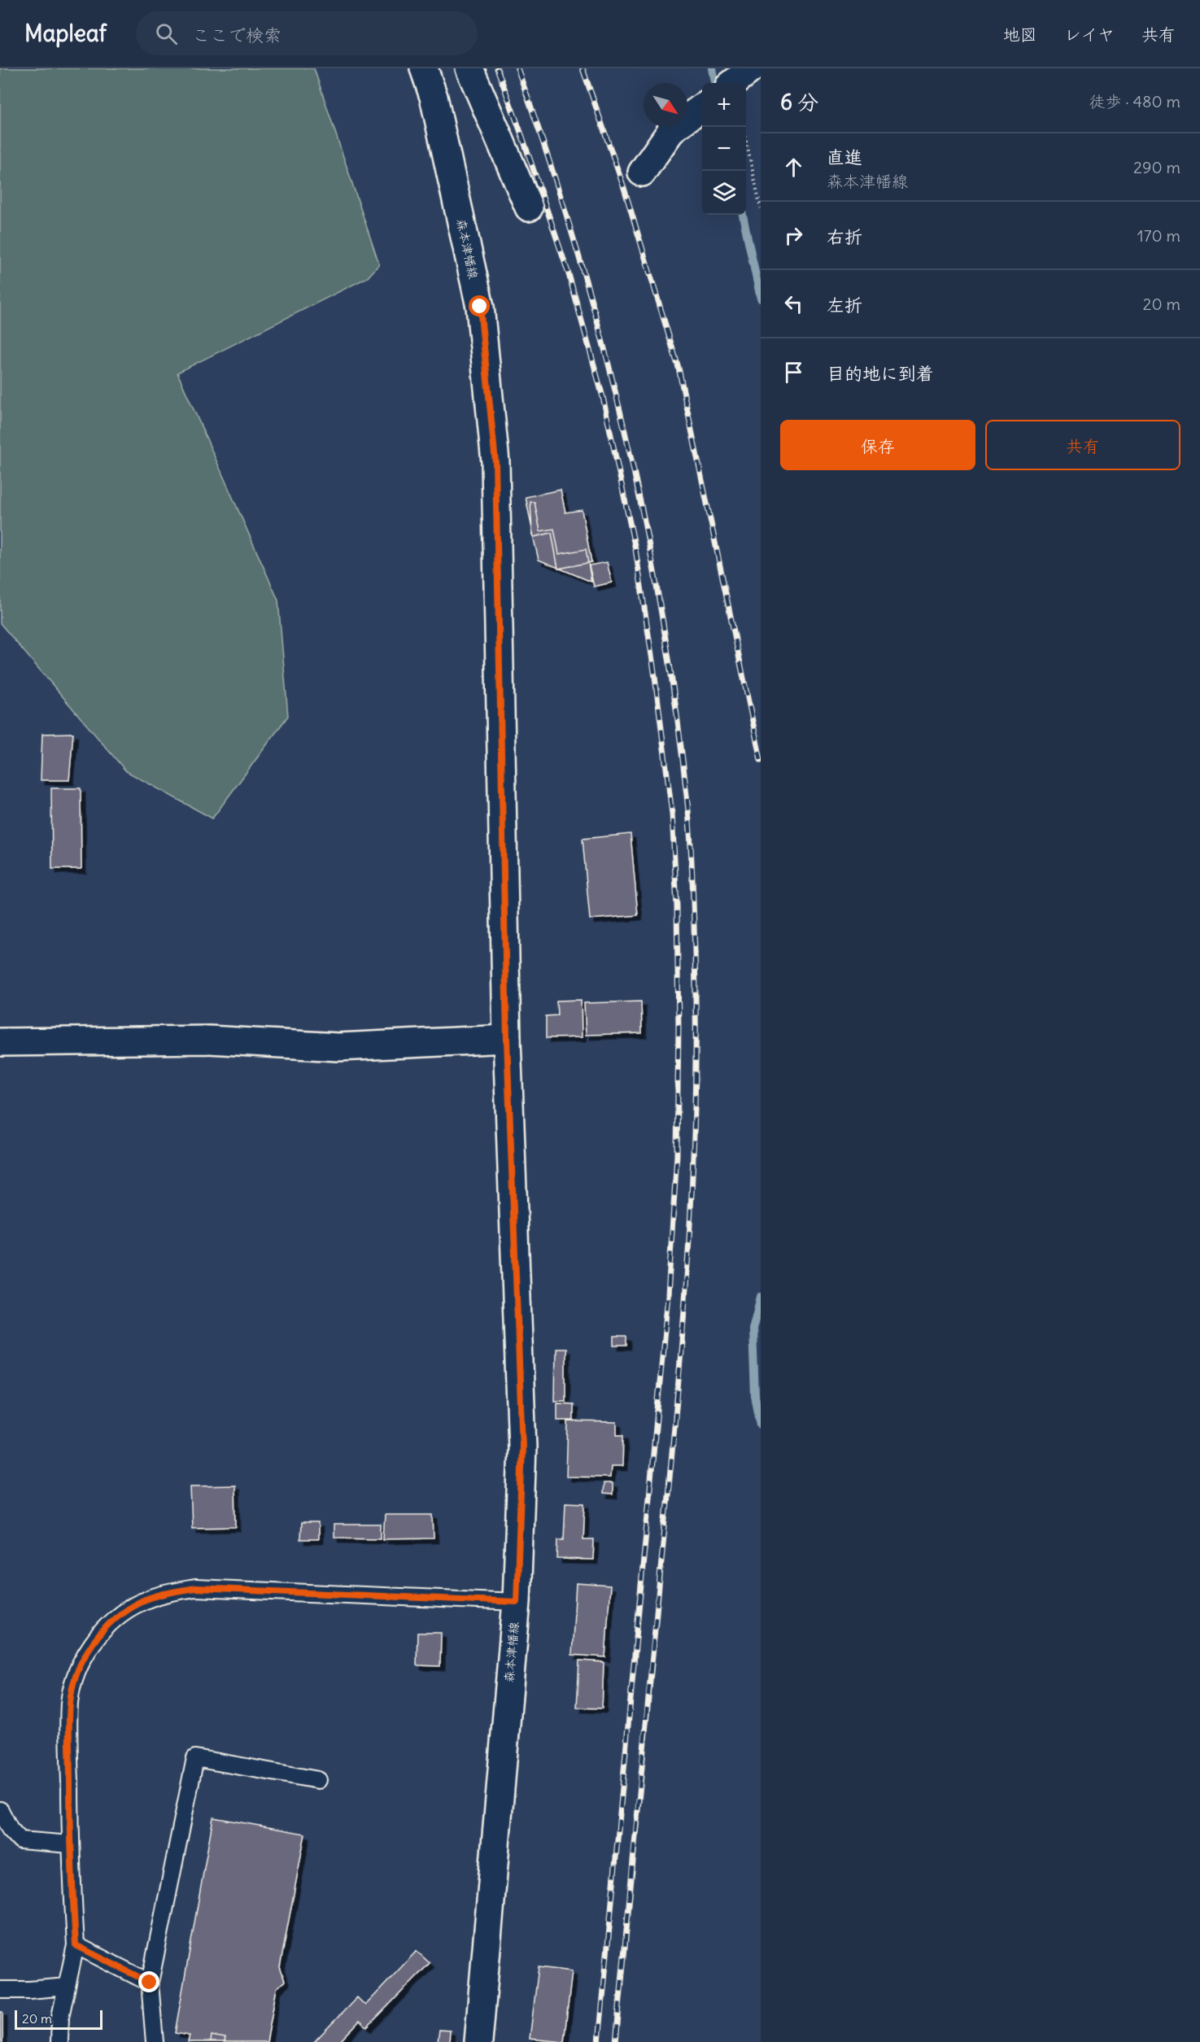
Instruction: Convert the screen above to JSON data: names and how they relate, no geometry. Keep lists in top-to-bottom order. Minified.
{"streets":{"main road":["森本津幡線"]},"scale_bar":"20 m","north":"bottom right","page":{"header":"Mapleaf","search":"ここで検索","nav":["地図","レイヤ","共有"],"heading":["6 分","徒歩 · 480 m"],"map_buttons":["+","−"],"list":[["直進","森本津幡線","290 m"],["右折","170 m"],["左折","20 m"],"目的地に到着"],"buttons":["保存","共有"],"scale":"20 m"}}
